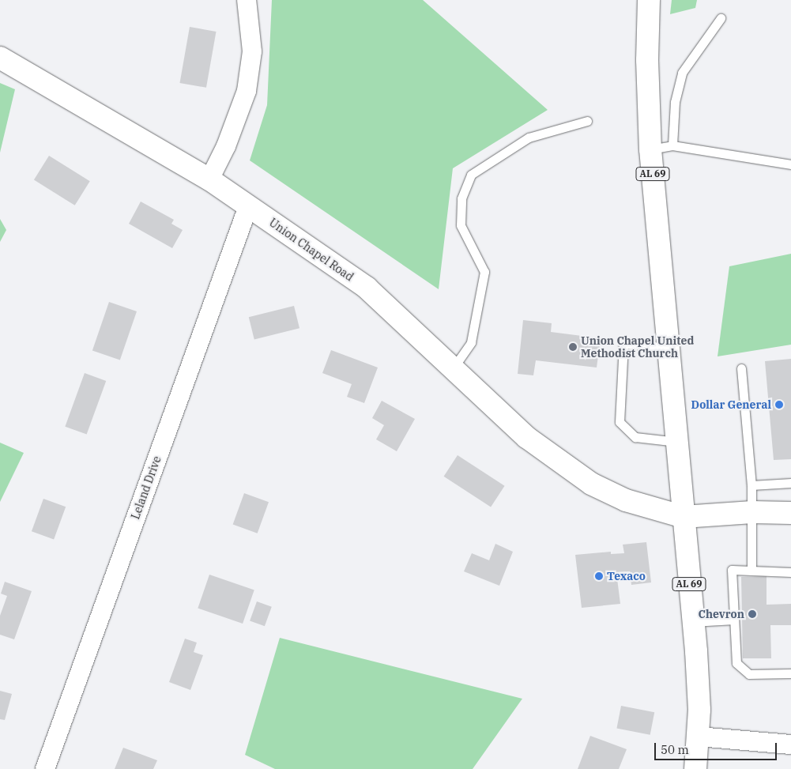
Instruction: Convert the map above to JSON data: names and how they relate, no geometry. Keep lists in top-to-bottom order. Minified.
{"streets":{"street":["AL 69","Union Chapel Road","Leland Drive"]},"crossings":[["AL 69","Union Chapel Road"],["Union Chapel Road","Leland Drive"]],"places":["Union Chapel United Methodist Church","Dollar General","Texaco","Chevron"],"scale_bar":"50 m"}
